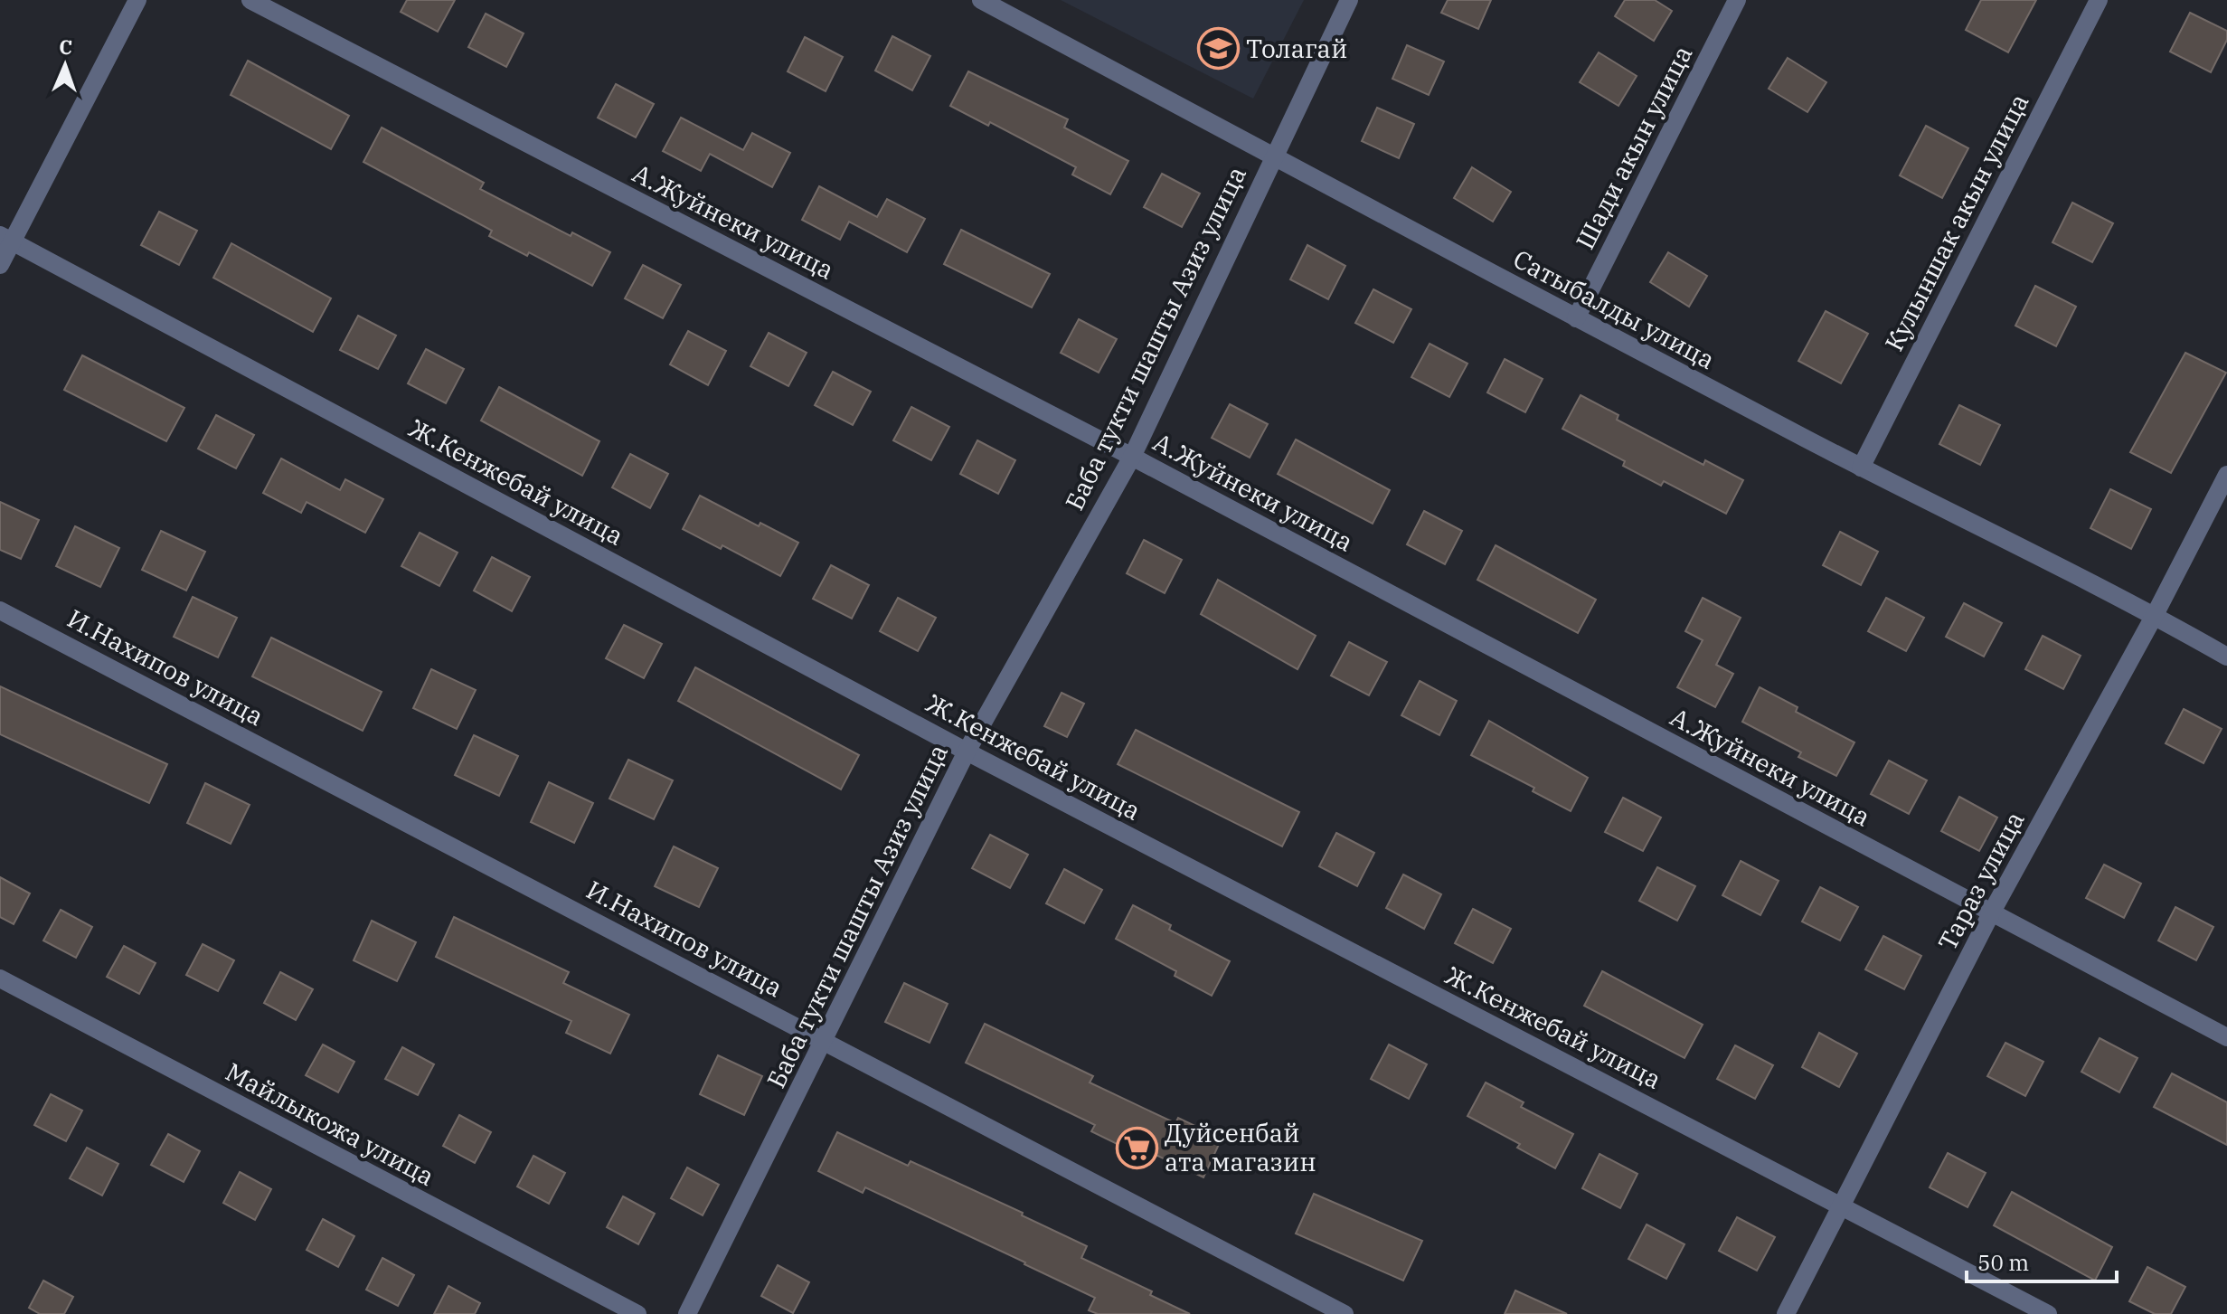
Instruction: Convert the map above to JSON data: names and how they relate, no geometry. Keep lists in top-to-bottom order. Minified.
{"streets":{"street":["Шади акын улица","А.Жуйнеки улица","Кулыншак акын улица","Сатыбалды улица","Баба тукти шашты Азиз улица","Ж.Кенжебай улица","И.Нахипов улица","Тараз улица","Майлыкожа улица"]},"crossings":[["Шади акын улица","Сатыбалды улица"],["А.Жуйнеки улица","Баба тукти шашты Азиз улица"],["А.Жуйнеки улица","Тараз улица"],["Кулыншак акын улица","Сатыбалды улица"],["Сатыбалды улица","Баба тукти шашты Азиз улица"],["Сатыбалды улица","Тараз улица"],["Баба тукти шашты Азиз улица","Ж.Кенжебай улица"],["Баба тукти шашты Азиз улица","И.Нахипов улица"],["Ж.Кенжебай улица","Тараз улица"]],"places":{"school or university":["Толагай"],"supermarket":["Дуйсенбай ата магазин"]},"scale_bar":"50 m","north":"top"}
